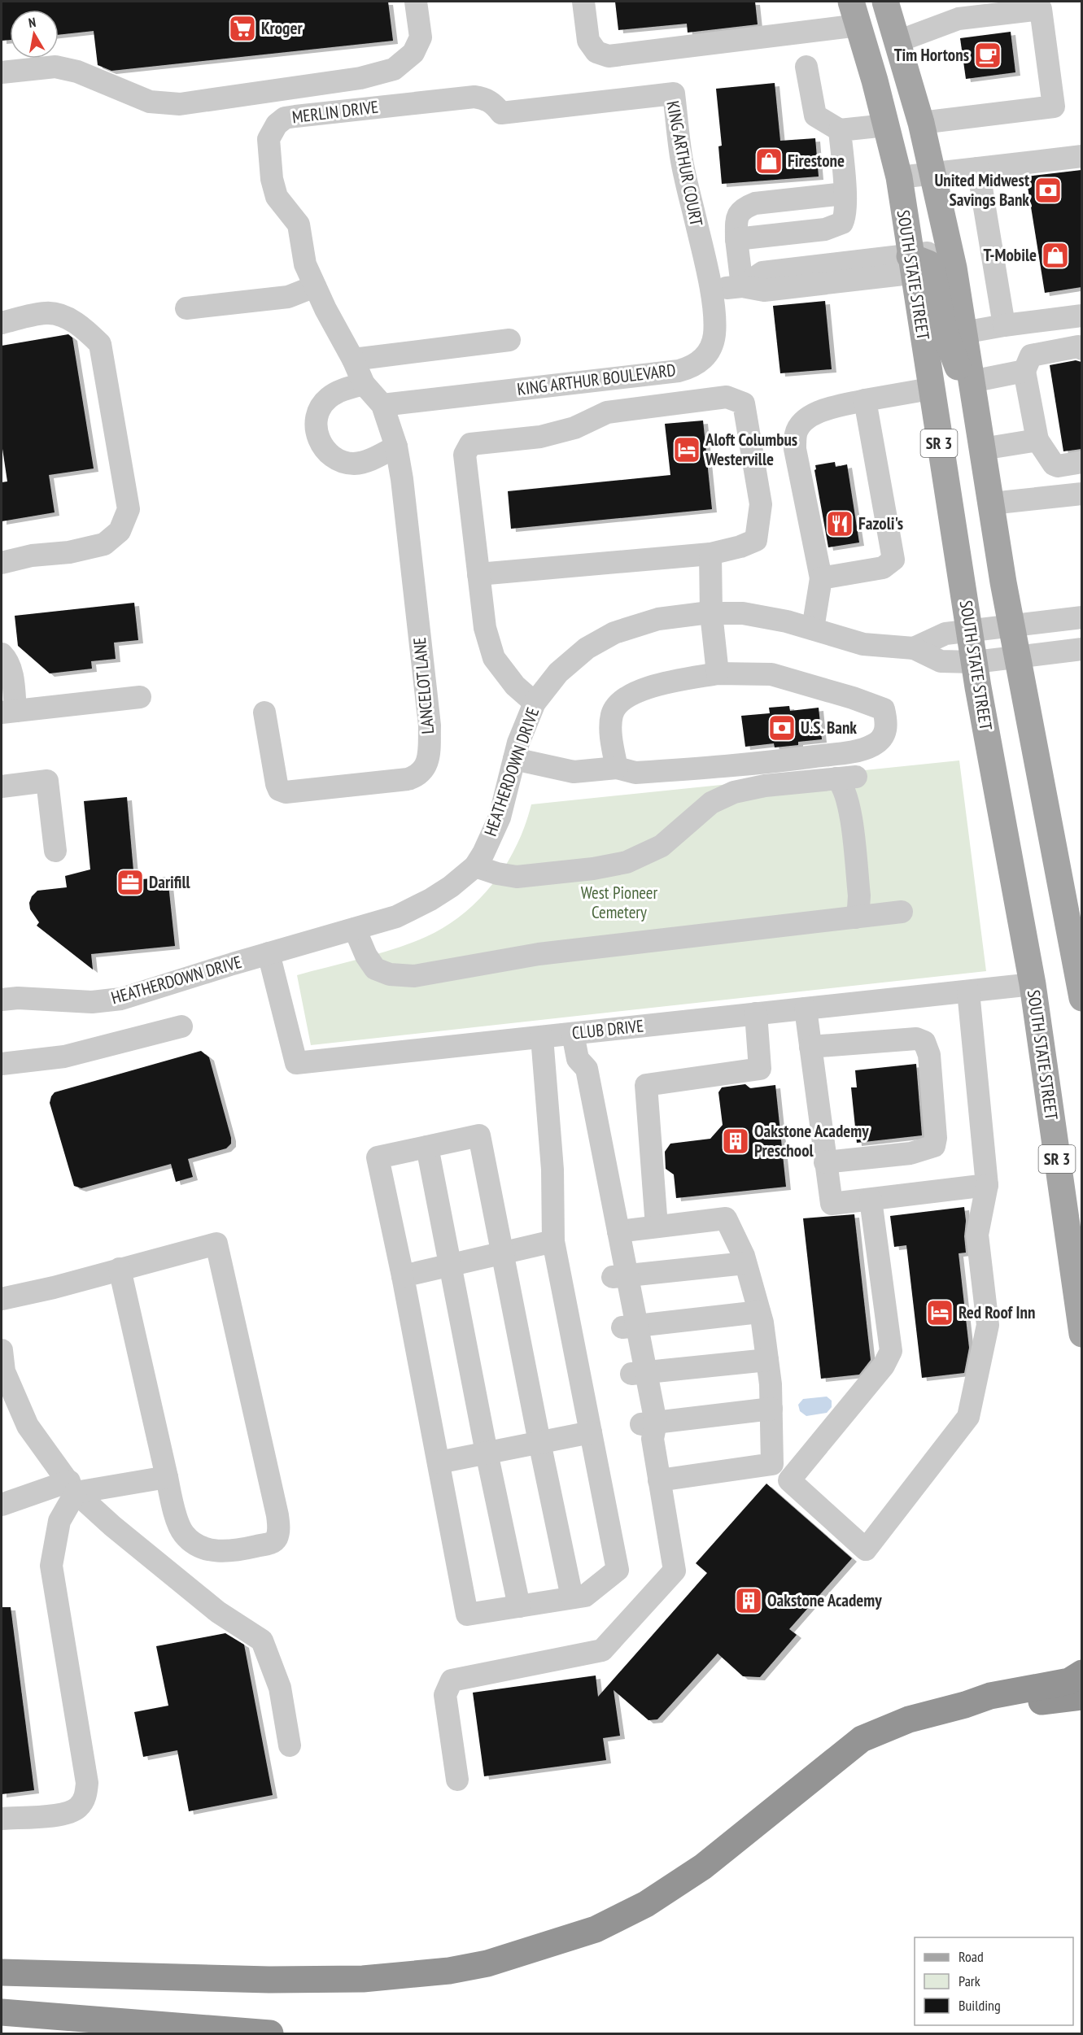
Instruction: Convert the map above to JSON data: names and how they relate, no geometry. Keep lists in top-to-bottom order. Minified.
{"streets":{"main road":["SOUTH STATE STREET","SR 3"],"street":["MERLIN DRIVE","KING ARTHUR COURT","KING ARTHUR BOULEVARD","LANCELOT LANE","HEATHERDOWN DRIVE","CLUB DRIVE"]},"crossings":[["MERLIN DRIVE","KING ARTHUR COURT"],["MERLIN DRIVE","KING ARTHUR BOULEVARD"],["MERLIN DRIVE","LANCELOT LANE"],["KING ARTHUR COURT","KING ARTHUR BOULEVARD"],["SOUTH STATE STREET","HEATHERDOWN DRIVE"],["SOUTH STATE STREET","CLUB DRIVE"],["KING ARTHUR BOULEVARD","LANCELOT LANE"],["HEATHERDOWN DRIVE","CLUB DRIVE"]],"parks":["West Pioneer Cemetery"],"places":{"supermarket":["Kroger"],"cafe":["Tim Hortons"],"shop":["Firestone","T-Mobile"],"bank":["United Midwest Savings Bank","U.S. Bank"],"hotel":["Aloft Columbus Westerville","Red Roof Inn"],"restaurant":["Fazoli's"],"office":["Darifill"],"building":["Oakstone Academy Preschool","Oakstone Academy"]},"legend":["Road","Park","Building"],"north":"top"}
